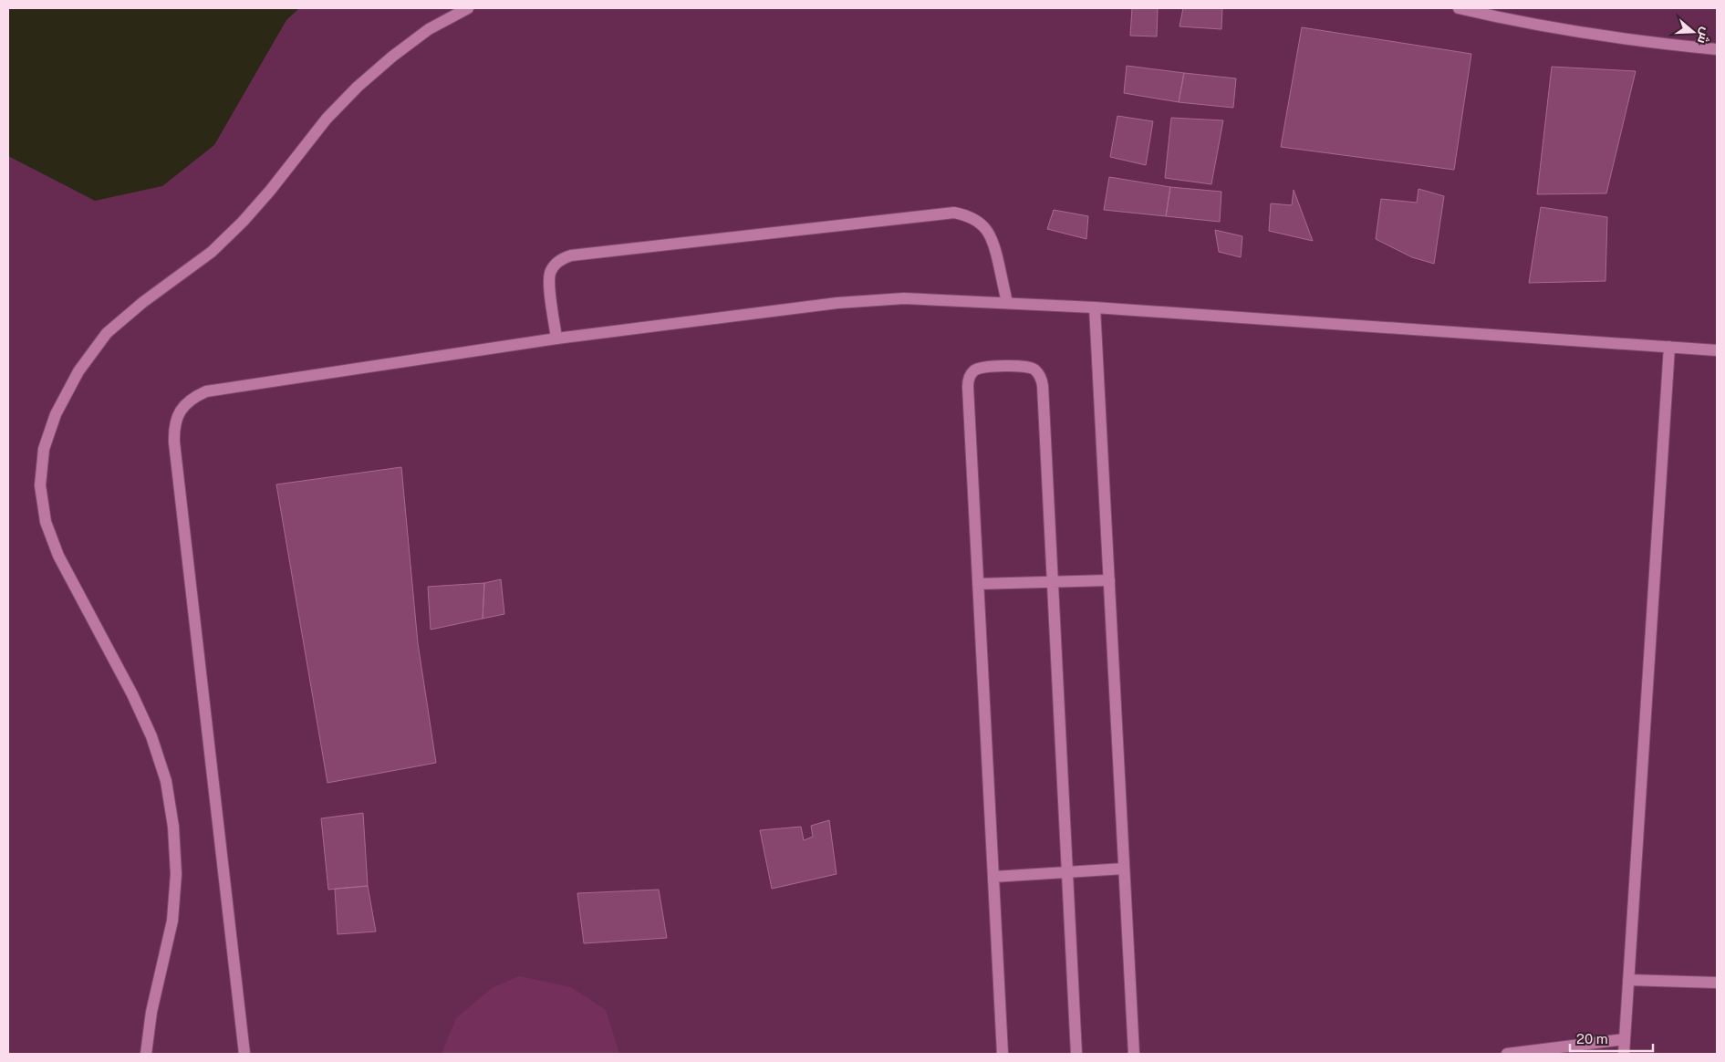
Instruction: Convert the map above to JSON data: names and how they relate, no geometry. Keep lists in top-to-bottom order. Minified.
{"scale_bar":"20 m","north":"right"}
